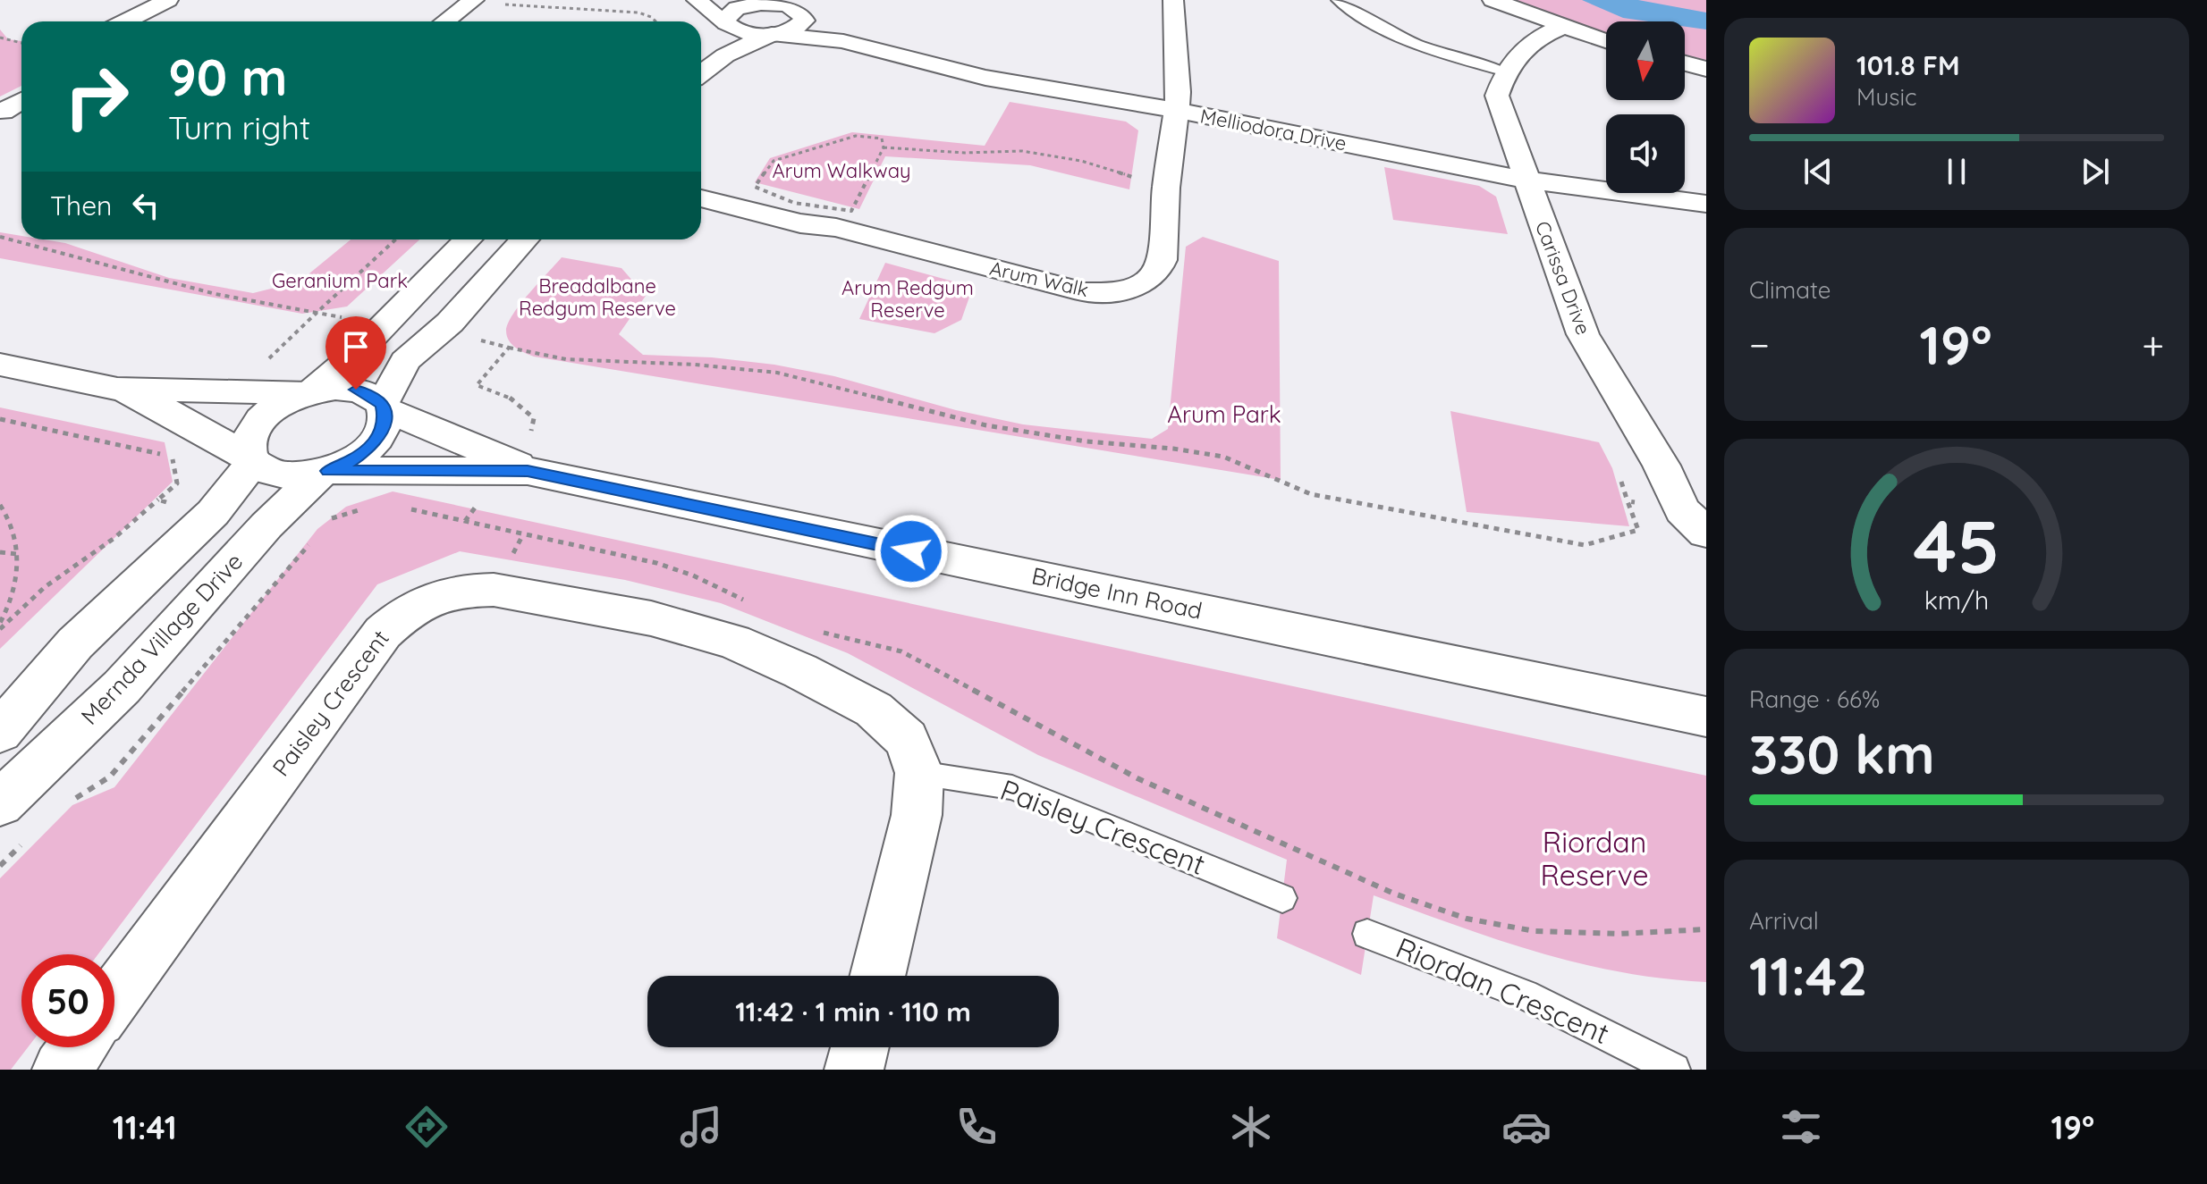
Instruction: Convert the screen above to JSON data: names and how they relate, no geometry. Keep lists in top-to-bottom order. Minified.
{"streets":{"street":["Melliodora Drive","Carissa Drive","Arum Walk","Bridge Inn Road","Mernda Village Drive","Paisley Crescent"],"lane":["Riordan Crescent"]},"crossings":[["Melliodora Drive","Carissa Drive"],["Melliodora Drive","Arum Walk"],["Bridge Inn Road","Mernda Village Drive"]],"parks":["Arum Walkway","Geranium Park","Breadalbane Redgum Reserve","Arum Redgum Reserve","Arum Park","Riordan Reserve"],"north":"bottom","page":{"turn":["90 m","Turn right"],"song":["101.8 FM","Music"],"then":"Then","tile":["Climate",["Range · 66%","330 km"],["Arrival","11:42"]],"heat":["−","19°","+"],"limit":"50","trip":"11:42 · 1 min · 110 m","tabs":["11:41","19°"],"gauge":["45","km/h"]}}
